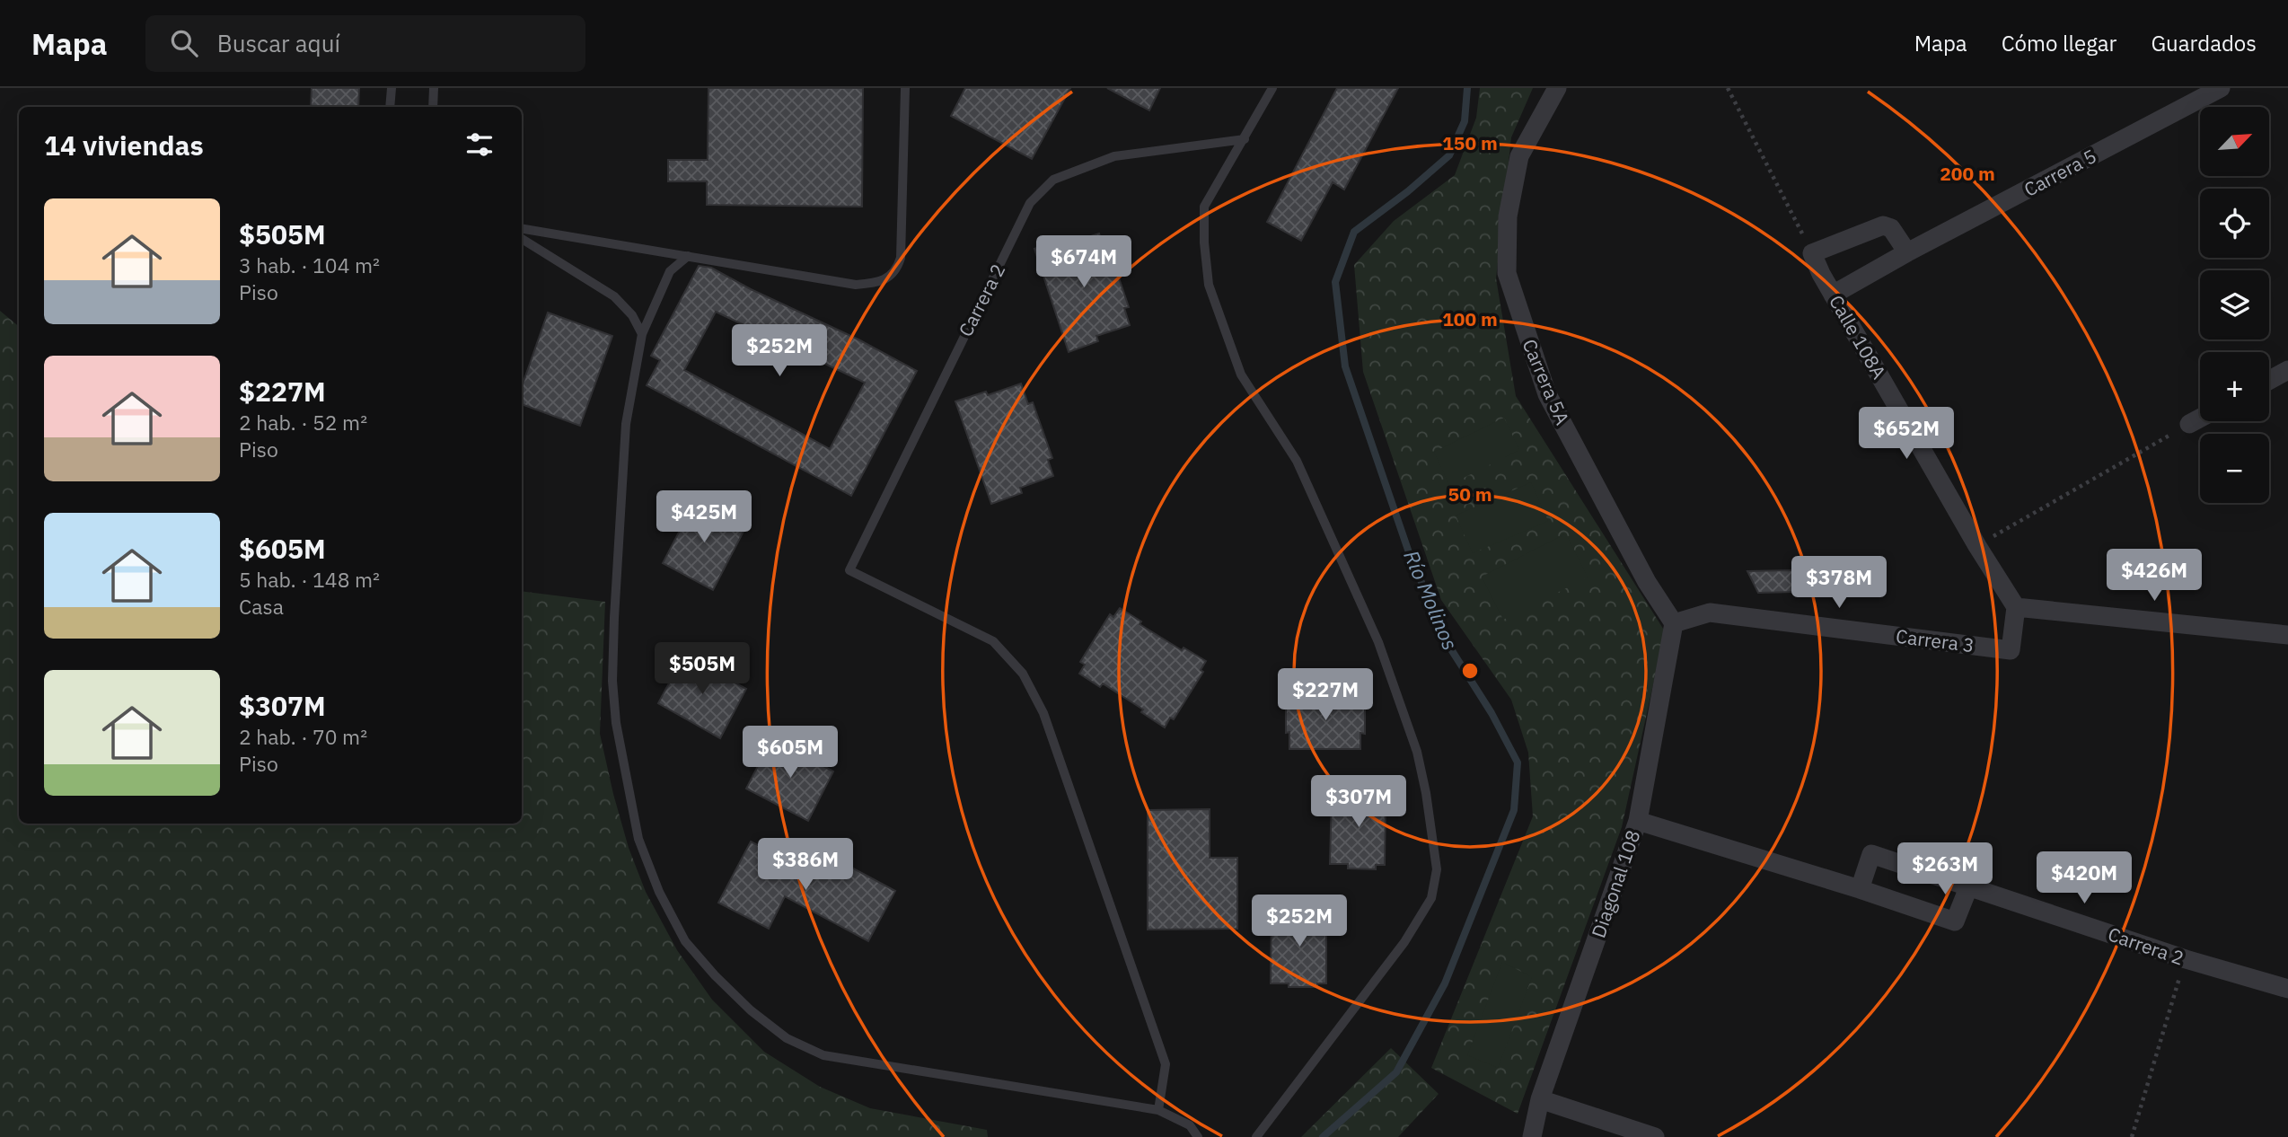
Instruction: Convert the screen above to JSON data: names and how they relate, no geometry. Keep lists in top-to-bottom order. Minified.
{"streets":{"street":["Carrera 5","Carrera 2","Calle 108A","Carrera 5A","Carrera 3","Diagonal 108"]},"crossings":[["Carrera 5","Calle 108A"],["Calle 108A","Carrera 3"],["Carrera 5A","Carrera 3"],["Carrera 5A","Diagonal 108"],["Carrera 3","Diagonal 108"]],"water":["Río Molinos"],"north":"top right","page":{"header":"Mapa","search":"Buscar aquí","nav":["Mapa","Cómo llegar","Guardados"],"map_buttons":["+","−"],"heading":"14 viviendas","list":[{"name":"$505M","note":"3 hab. · 104 m² · Piso"},{"name":"$227M","note":"2 hab. · 52 m² · Piso"},{"name":"$605M","note":"5 hab. · 148 m² · Casa"},{"name":"$307M","note":"2 hab. · 70 m² · Piso"}],"price":["$674M","$252M","$652M","$425M","$426M","$378M","$505M","$227M","$605M","$307M","$386M","$263M","$420M","$252M"]},"rings":["150 m","200 m","100 m","50 m"]}
